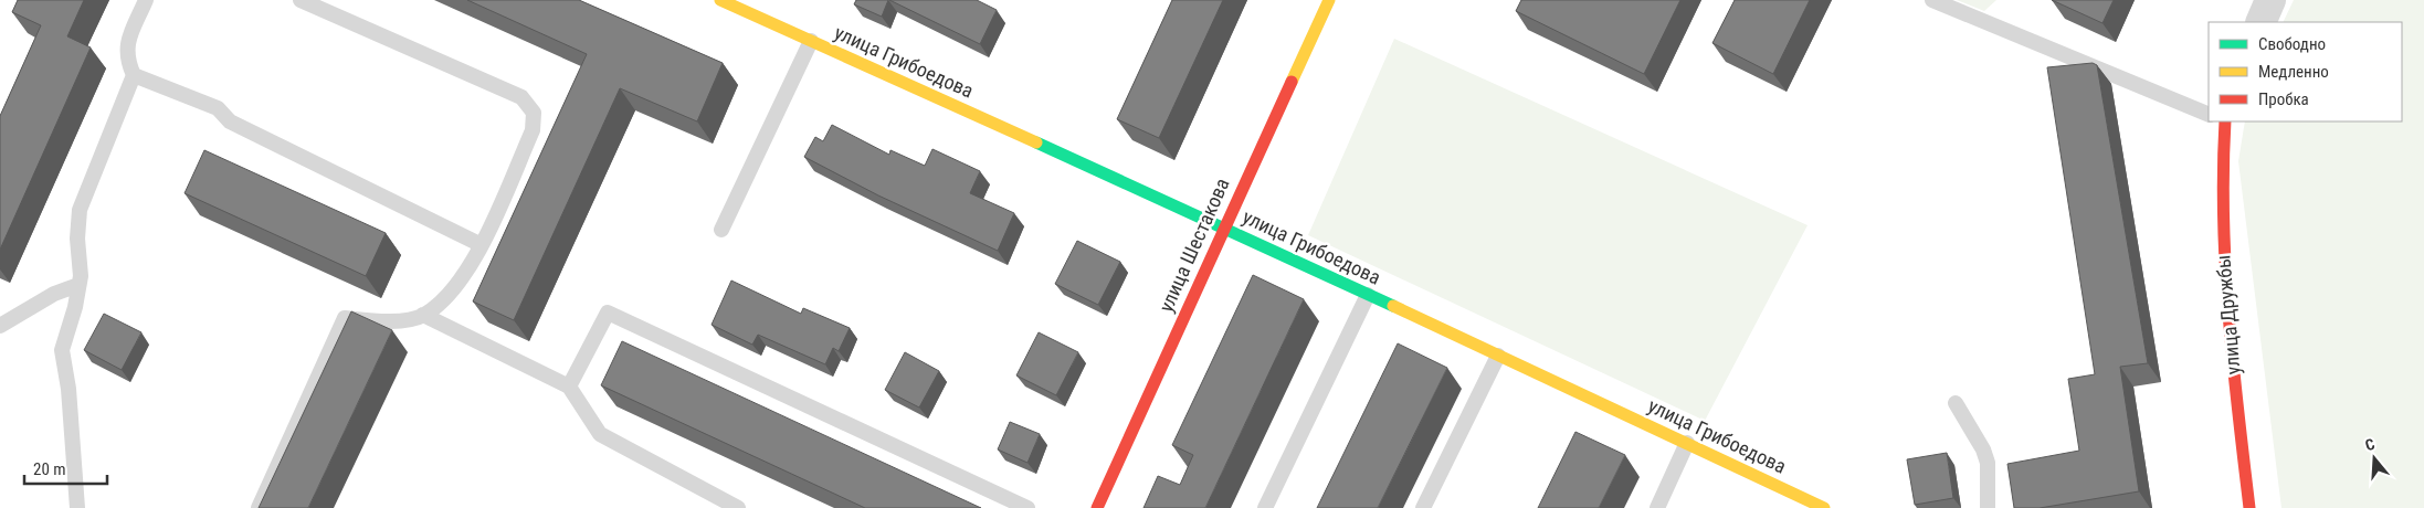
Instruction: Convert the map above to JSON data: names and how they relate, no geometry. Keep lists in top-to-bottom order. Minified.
{"streets":{"street":["улица Грибоедова","улица Шестакова","улица Дружбы"]},"crossings":[["улица Грибоедова","улица Шестакова"]],"legend":["Свободно","Медленно","Пробка"],"scale_bar":"20 m","north":"top"}
